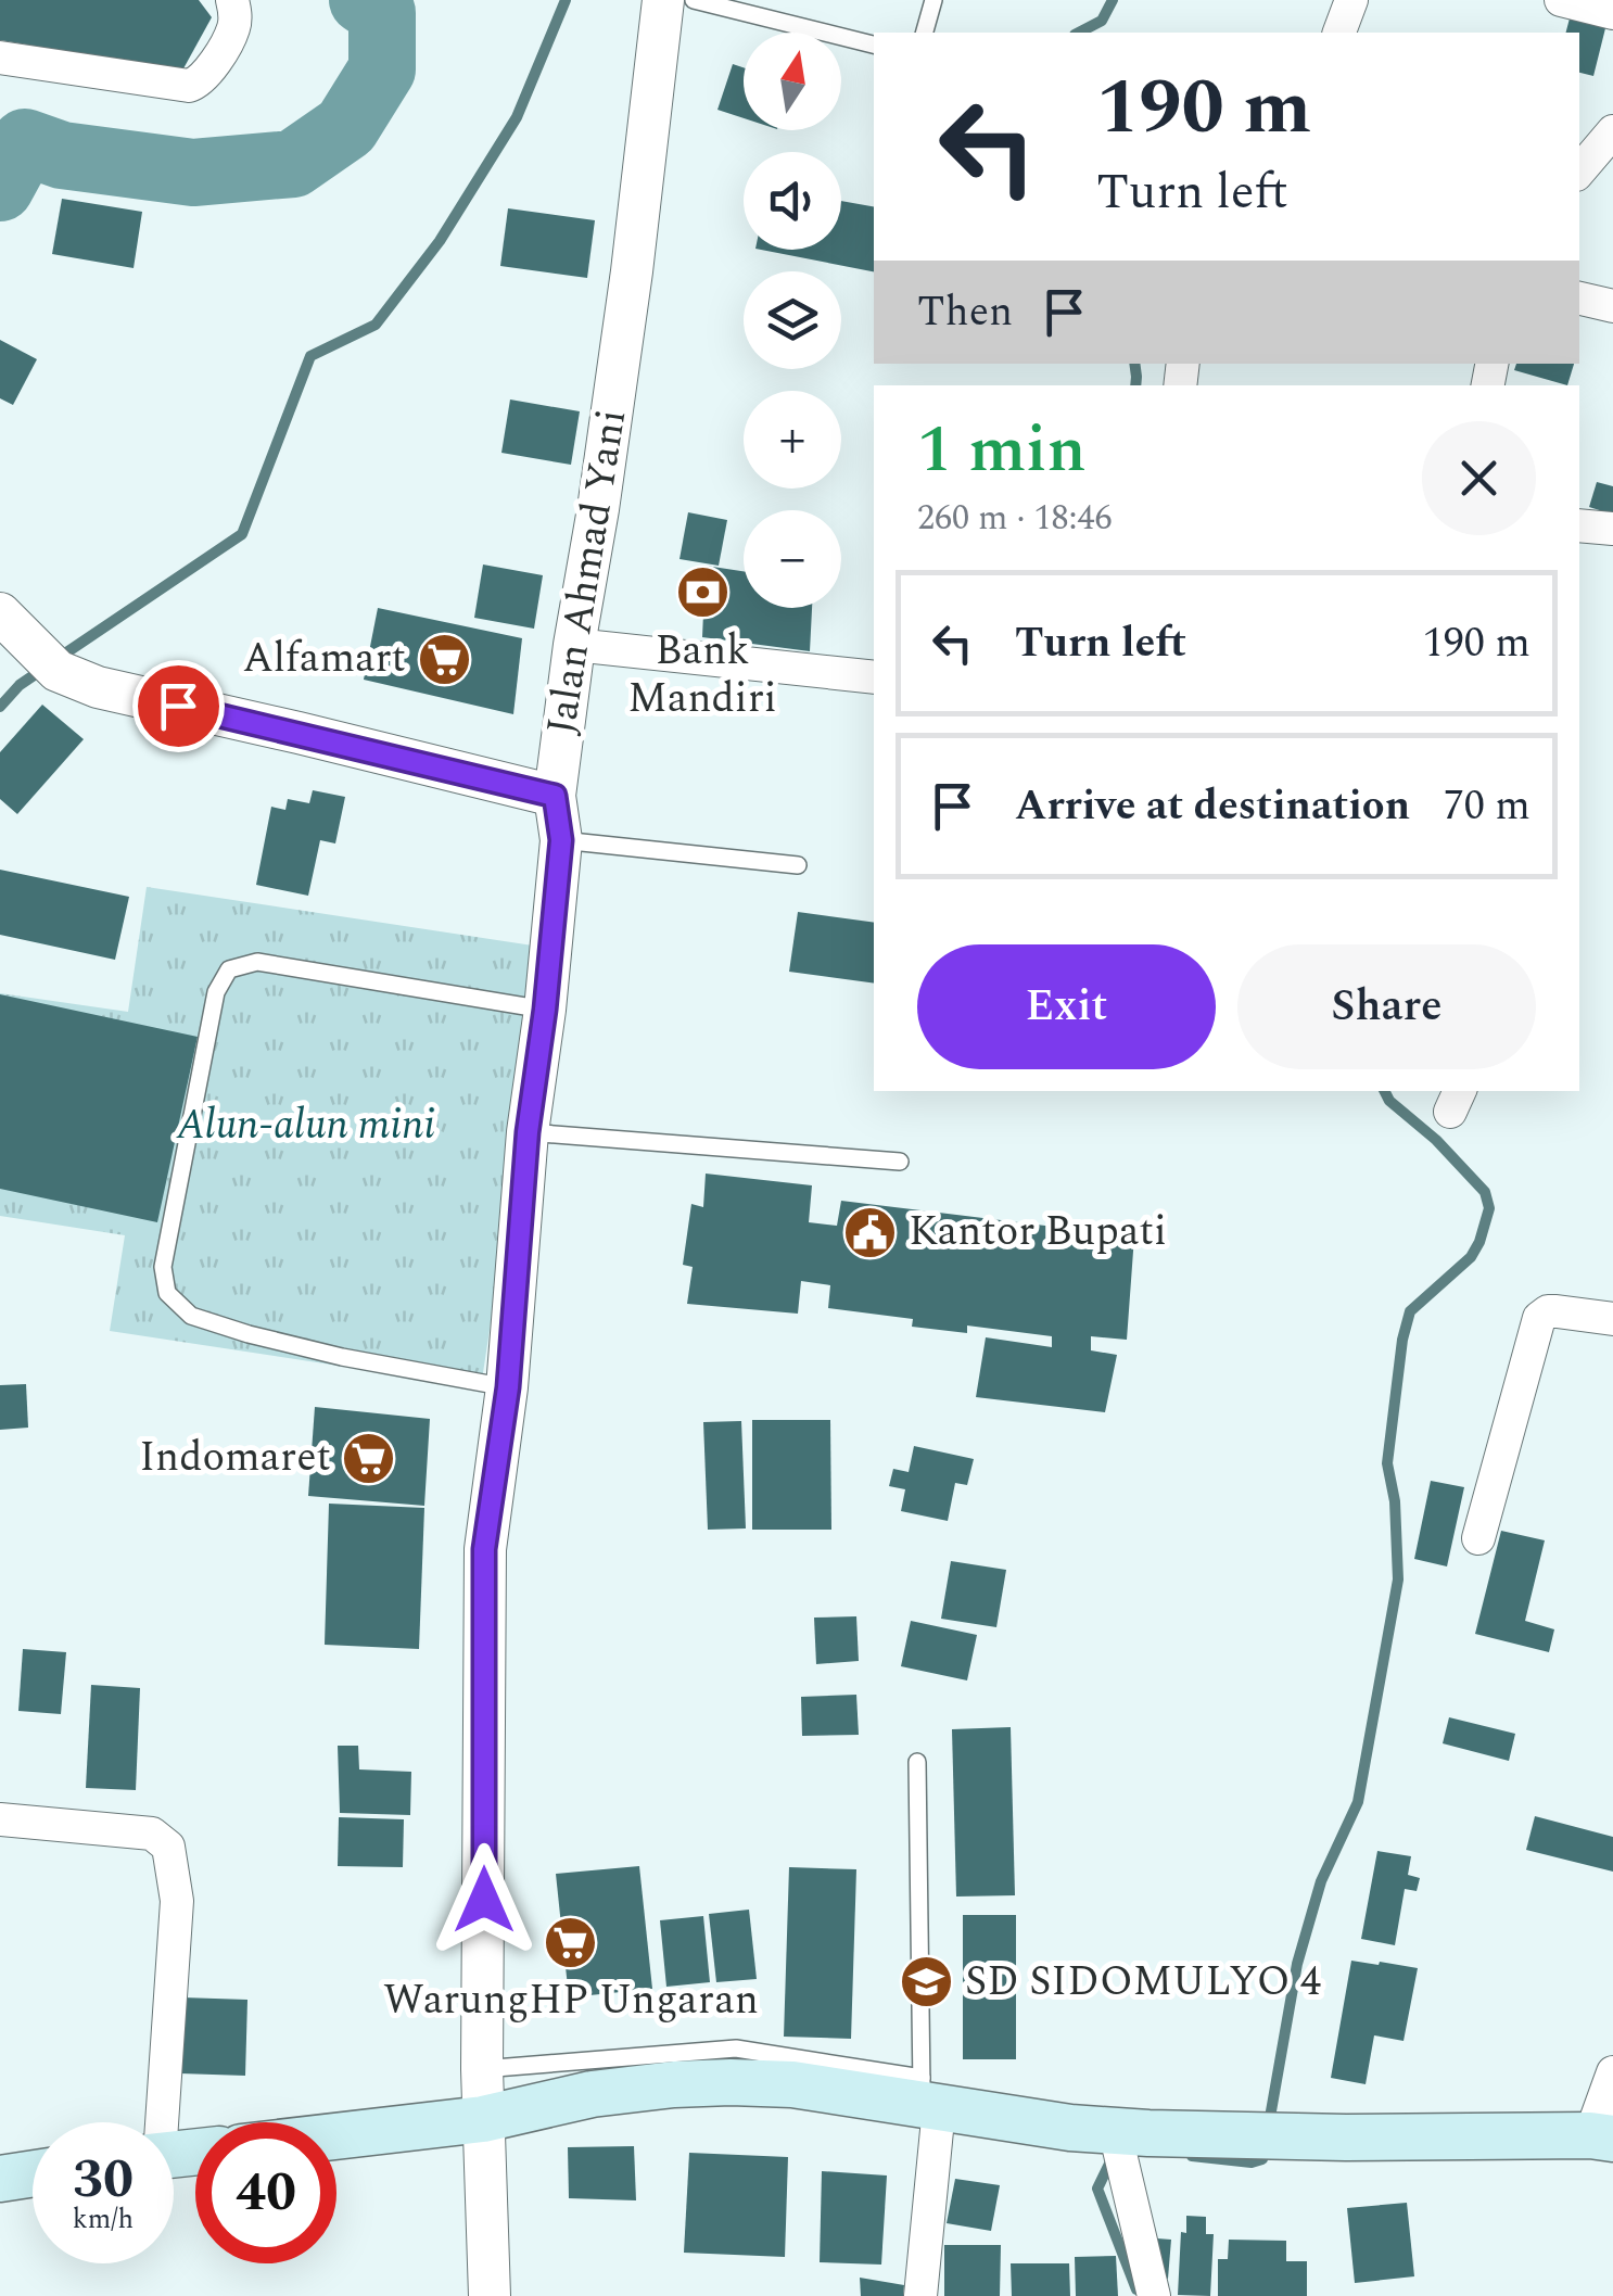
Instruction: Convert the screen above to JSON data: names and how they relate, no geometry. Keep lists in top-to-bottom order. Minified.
{"streets":{"street":["Jalan Ahmad Yani"]},"parks":["Alun-alun mini"],"places":{"bank":["Bank Mandiri"],"supermarket":["Alfamart","Indomaret","WarungHP Ungaran"],"public building":["Kantor Bupati"],"school or university":["SD SIDOMULYO 4"]},"north":"top","page":{"map_buttons":["+","−"],"turn":["190 m","Turn left"],"then":"Then","heading":["1 min","260 m · 18:46"],"list":[{"name":"Turn left","value":"190 m"},{"name":"Arrive at destination","value":"70 m"}],"buttons":["Exit","Share"],"speed":"30 km/h","limit":"40"}}
